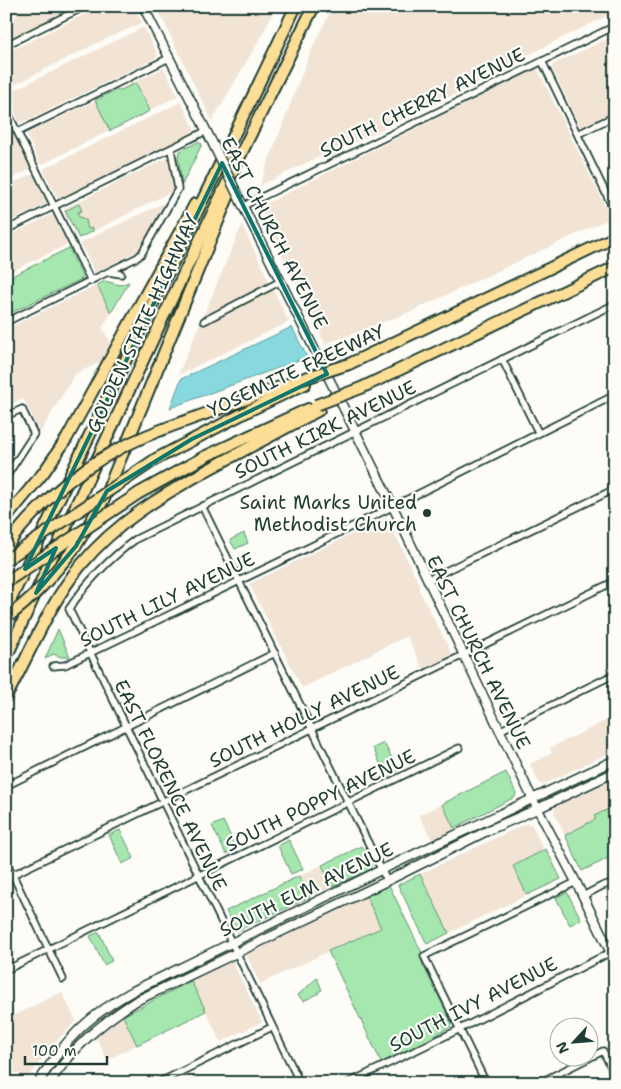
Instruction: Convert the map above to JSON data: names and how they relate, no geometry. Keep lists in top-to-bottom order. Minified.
{"streets":{"highway":["GOLDEN STATE HIGHWAY","YOSEMITE FREEWAY"],"main road":["EAST CHURCH AVENUE","SOUTH ELM AVENUE"],"street":["SOUTH CHERRY AVENUE","SOUTH KIRK AVENUE","SOUTH LILY AVENUE","SOUTH HOLLY AVENUE","EAST FLORENCE AVENUE","SOUTH POPPY AVENUE","SOUTH IVY AVENUE"]},"crossings":[["SOUTH CHERRY AVENUE","EAST CHURCH AVENUE"],["EAST CHURCH AVENUE","SOUTH KIRK AVENUE"],["EAST CHURCH AVENUE","SOUTH LILY AVENUE"],["EAST CHURCH AVENUE","SOUTH HOLLY AVENUE"],["EAST CHURCH AVENUE","SOUTH ELM AVENUE"],["EAST CHURCH AVENUE","SOUTH IVY AVENUE"],["SOUTH KIRK AVENUE","EAST FLORENCE AVENUE"],["SOUTH LILY AVENUE","EAST FLORENCE AVENUE"],["SOUTH HOLLY AVENUE","EAST FLORENCE AVENUE"],["EAST FLORENCE AVENUE","SOUTH POPPY AVENUE"],["EAST FLORENCE AVENUE","SOUTH ELM AVENUE"]],"places":["Saint Marks United Methodist Church"],"scale_bar":"100 m","north":"bottom left"}
